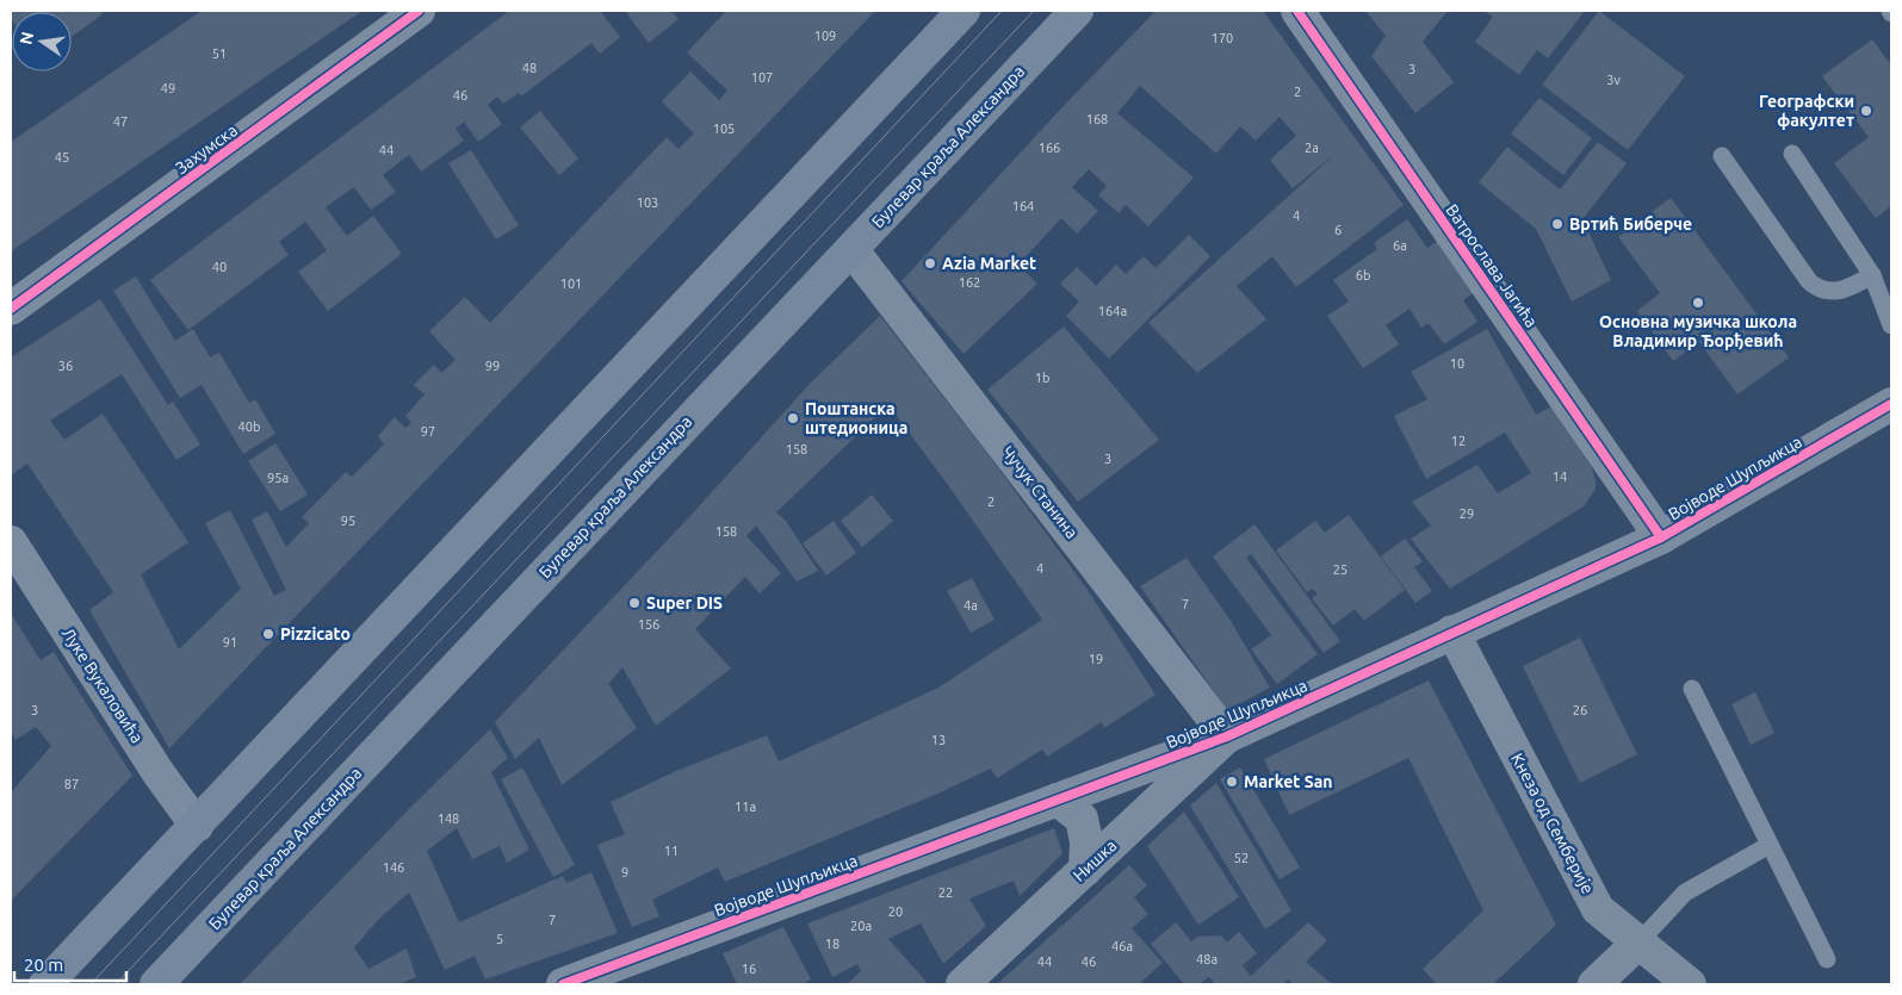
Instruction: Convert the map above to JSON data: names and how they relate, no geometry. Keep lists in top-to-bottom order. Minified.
{"streets":{"main road":["Булевар краља Александра"],"street":["Захумска","Ватрослава Јагића","Војводе Шупљикца","Чучук Станина","Луке Вукаловића","Кнеза од Семберије","Нишка"]},"crossings":[["Булевар краља Александра","Чучук Станина"],["Ватрослава Јагића","Војводе Шупљикца"],["Војводе Шупљикца","Чучук Станина"],["Војводе Шупљикца","Кнеза од Семберије"],["Војводе Шупљикца","Нишка"],["Чучук Станина","Нишка"]],"places":["Географски факултет","Вртић Биберче","Azia Market","Основна музичка школа Владимир Ђорђевић","Поштанска штедионица","Super DIS","Pizzicato","Market San"],"house_numbers":["109","170","51","48","3","107","3v","49","2","46","168","47","105","166","2a","44","45","103","164","4","6","6a","40","6b","162","101","164a","10","36","99","1b","40b","97","12","158","3","14","95a","2","29","95","158","4","25","7","4a","156","91","19","3","26","13","87","11a","148","11","52","146","9","22","20","7","20a","5","18","46a","48a","44","46","16"],"scale_bar":"20 m","north":"left"}
